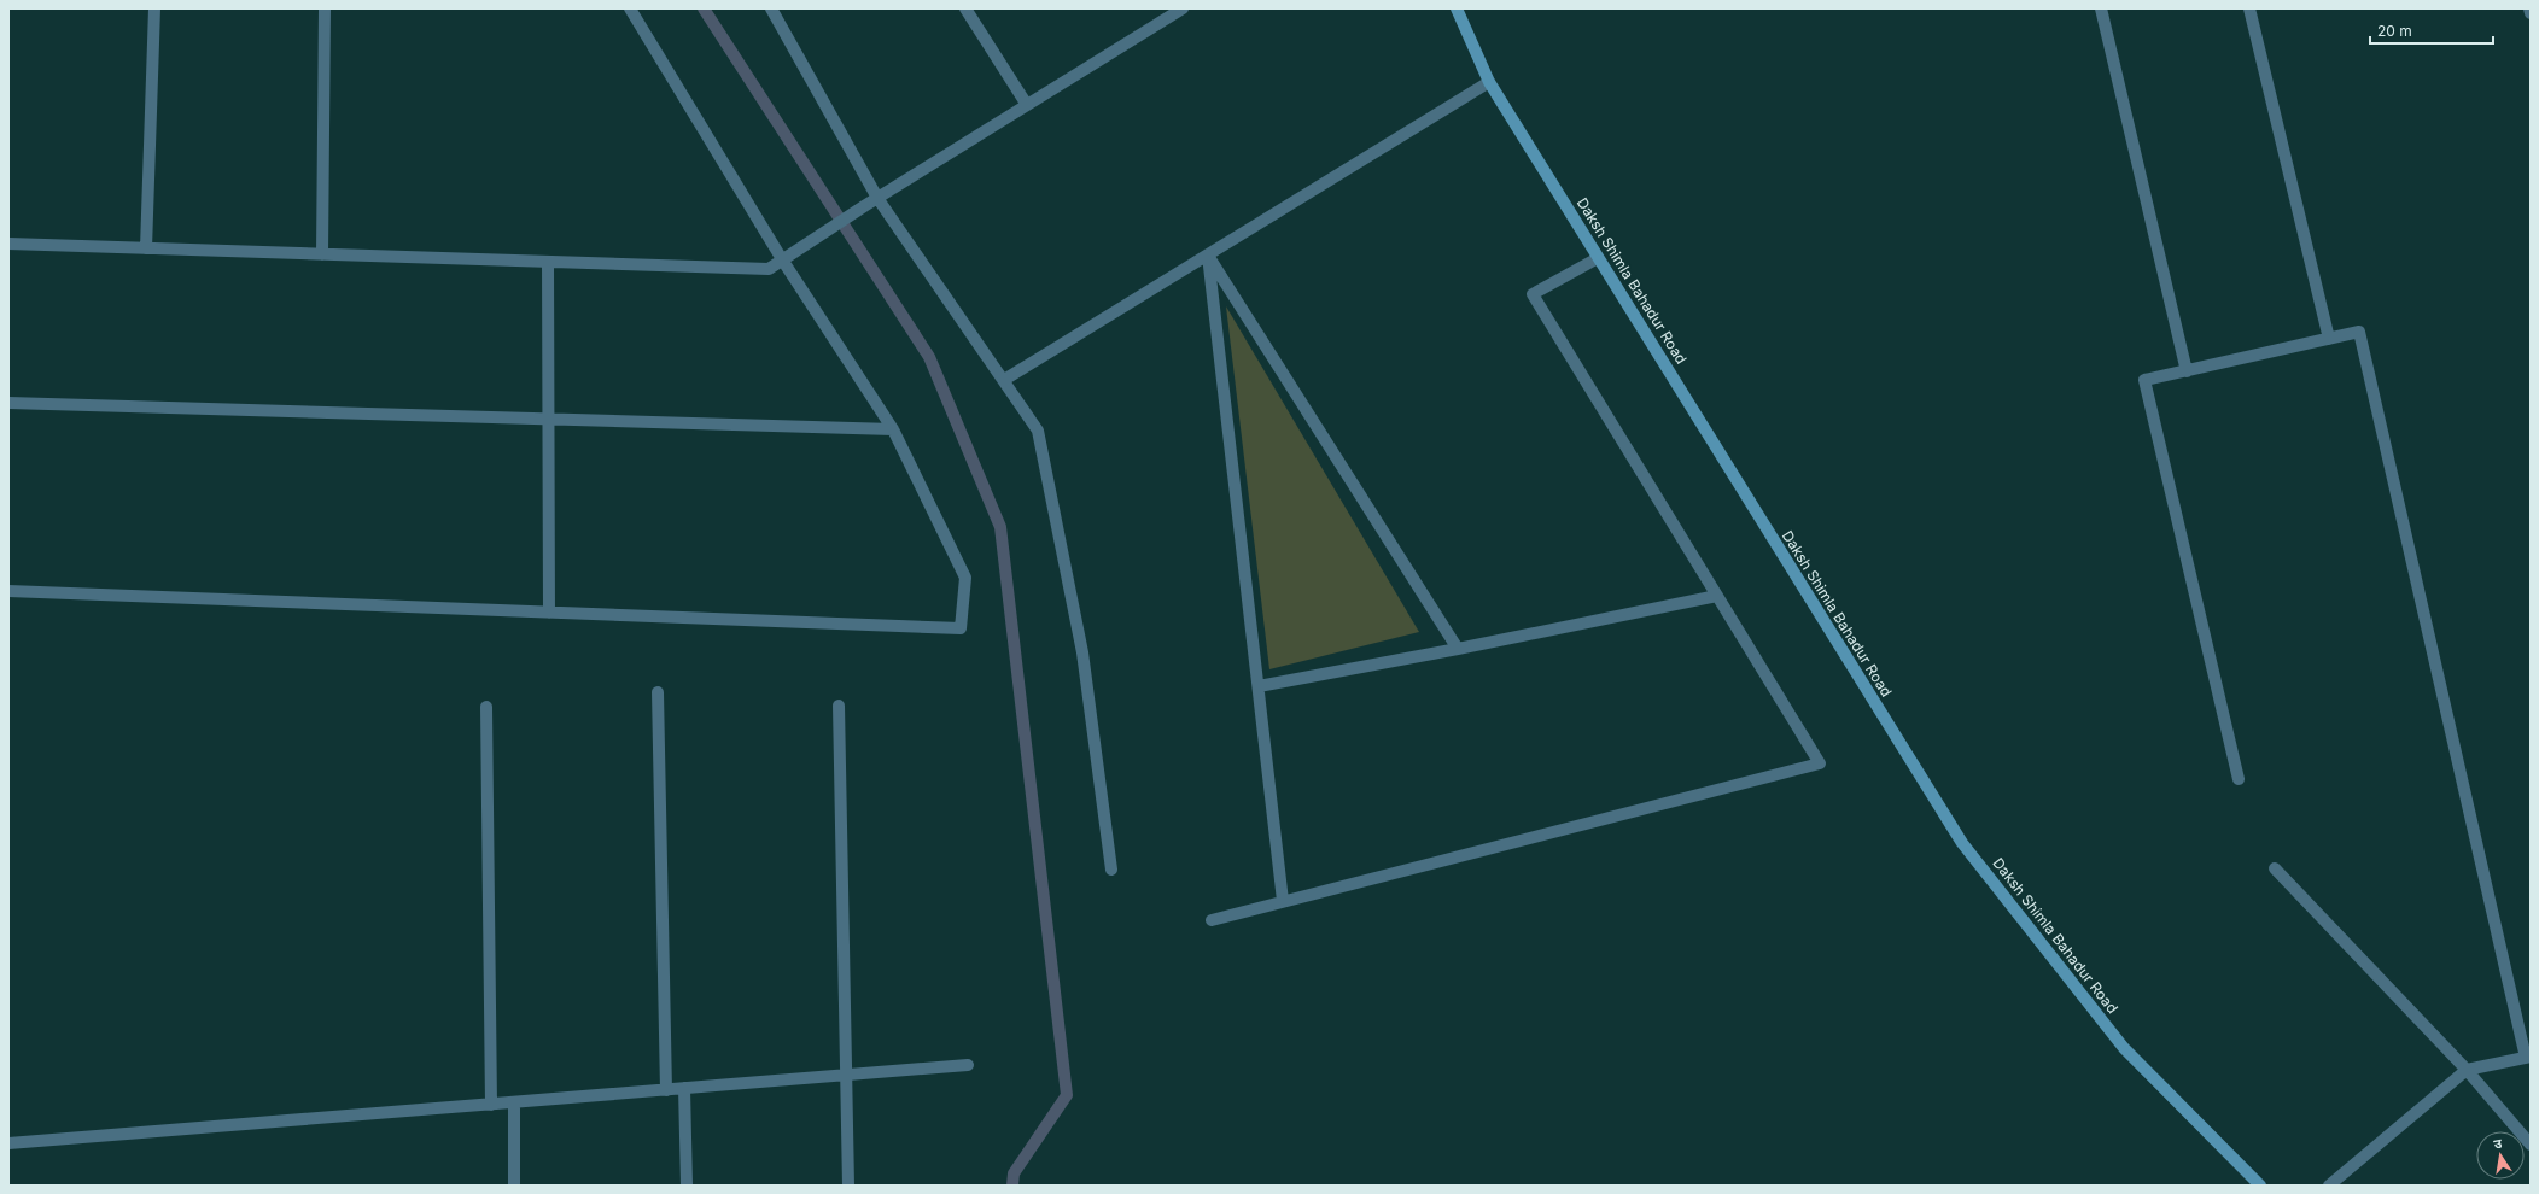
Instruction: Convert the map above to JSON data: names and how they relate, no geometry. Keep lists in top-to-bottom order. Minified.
{"streets":{"street":["Daksh Shimla Bahadur Road"]},"scale_bar":"20 m","north":"top"}
